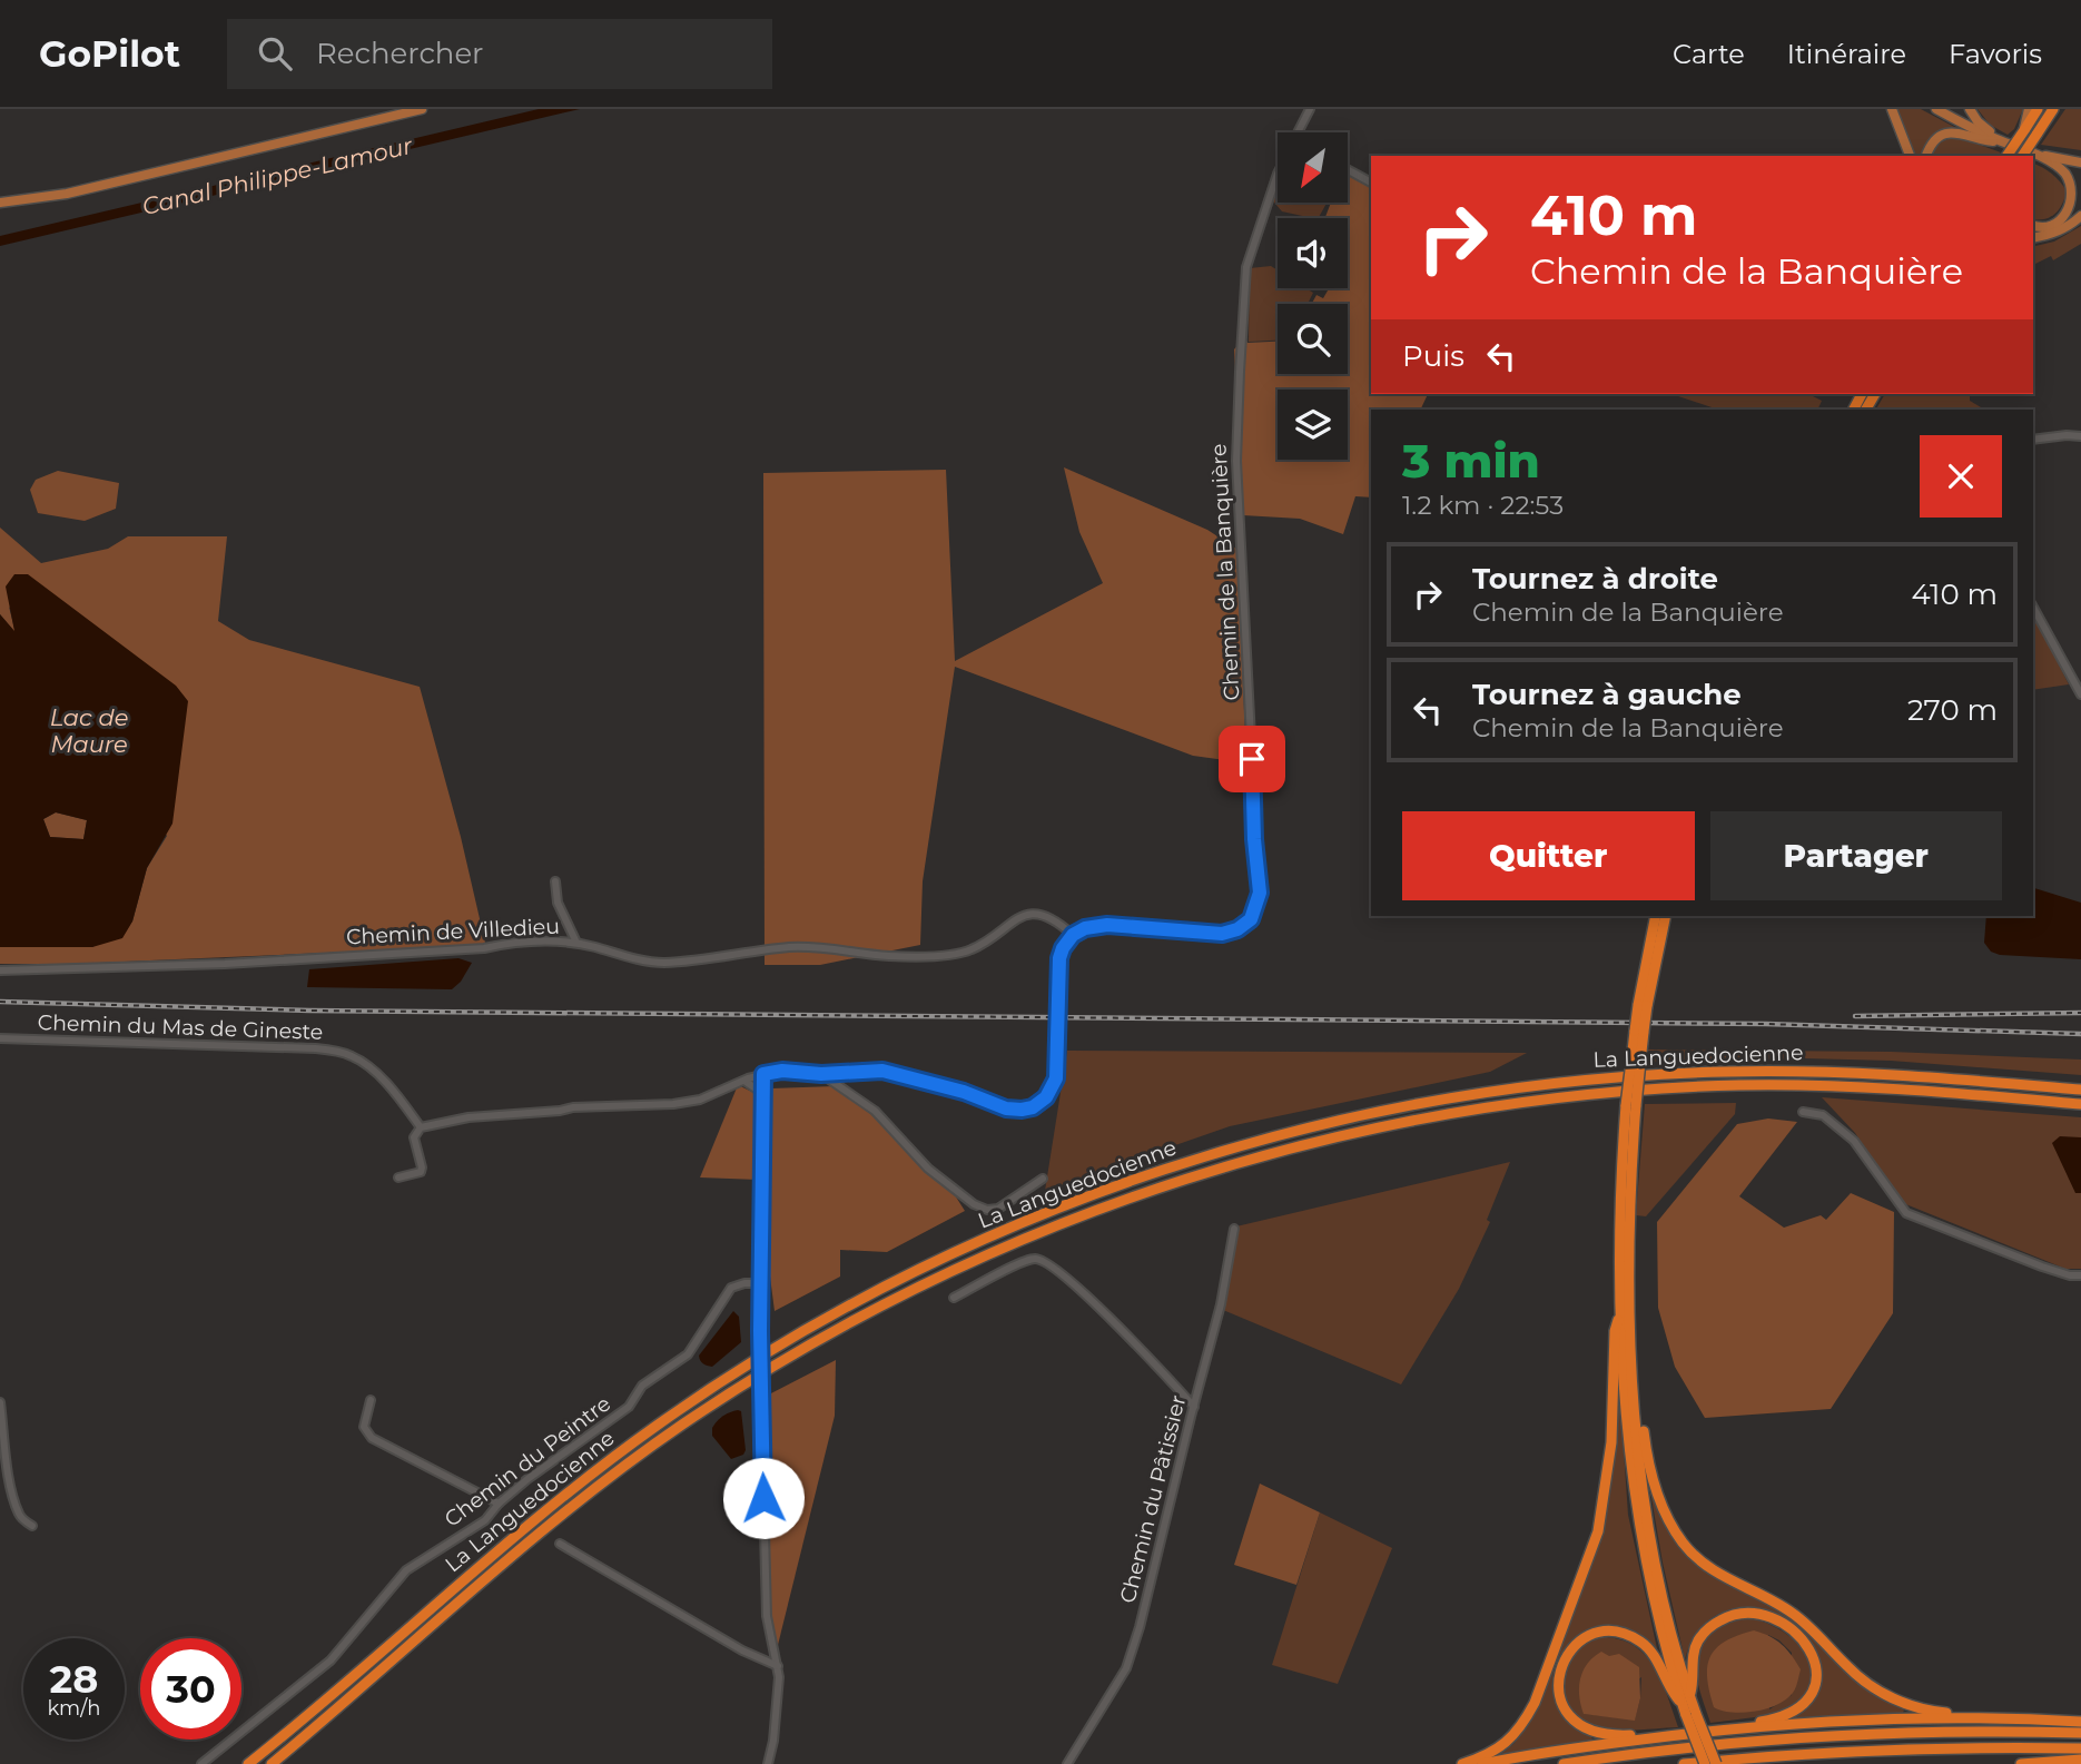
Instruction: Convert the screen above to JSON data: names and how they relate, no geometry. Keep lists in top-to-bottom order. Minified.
{"streets":{"highway":["La Languedocienne"],"street":["Chemin de la Banquière","Chemin de Villedieu","Chemin du Mas de Gineste","Chemin du Peintre","Chemin du Pâtissier"]},"crossings":[["Chemin de la Banquière","Chemin de Villedieu"]],"water":["Canal Philippe-Lamour","Lac de Maure"],"north":"bottom left","page":{"header":"GoPilot","search":"Rechercher","nav":["Carte","Itinéraire","Favoris"],"turn":["410 m","Chemin de la Banquière"],"then":"Puis","heading":["3 min","1.2 km · 22:53"],"list":[{"name":"Tournez à droite","note":"Chemin de la Banquière","value":"410 m"},{"name":"Tournez à gauche","note":"Chemin de la Banquière","value":"270 m"}],"buttons":["Quitter","Partager"],"speed":"28 km/h","limit":"30"}}
